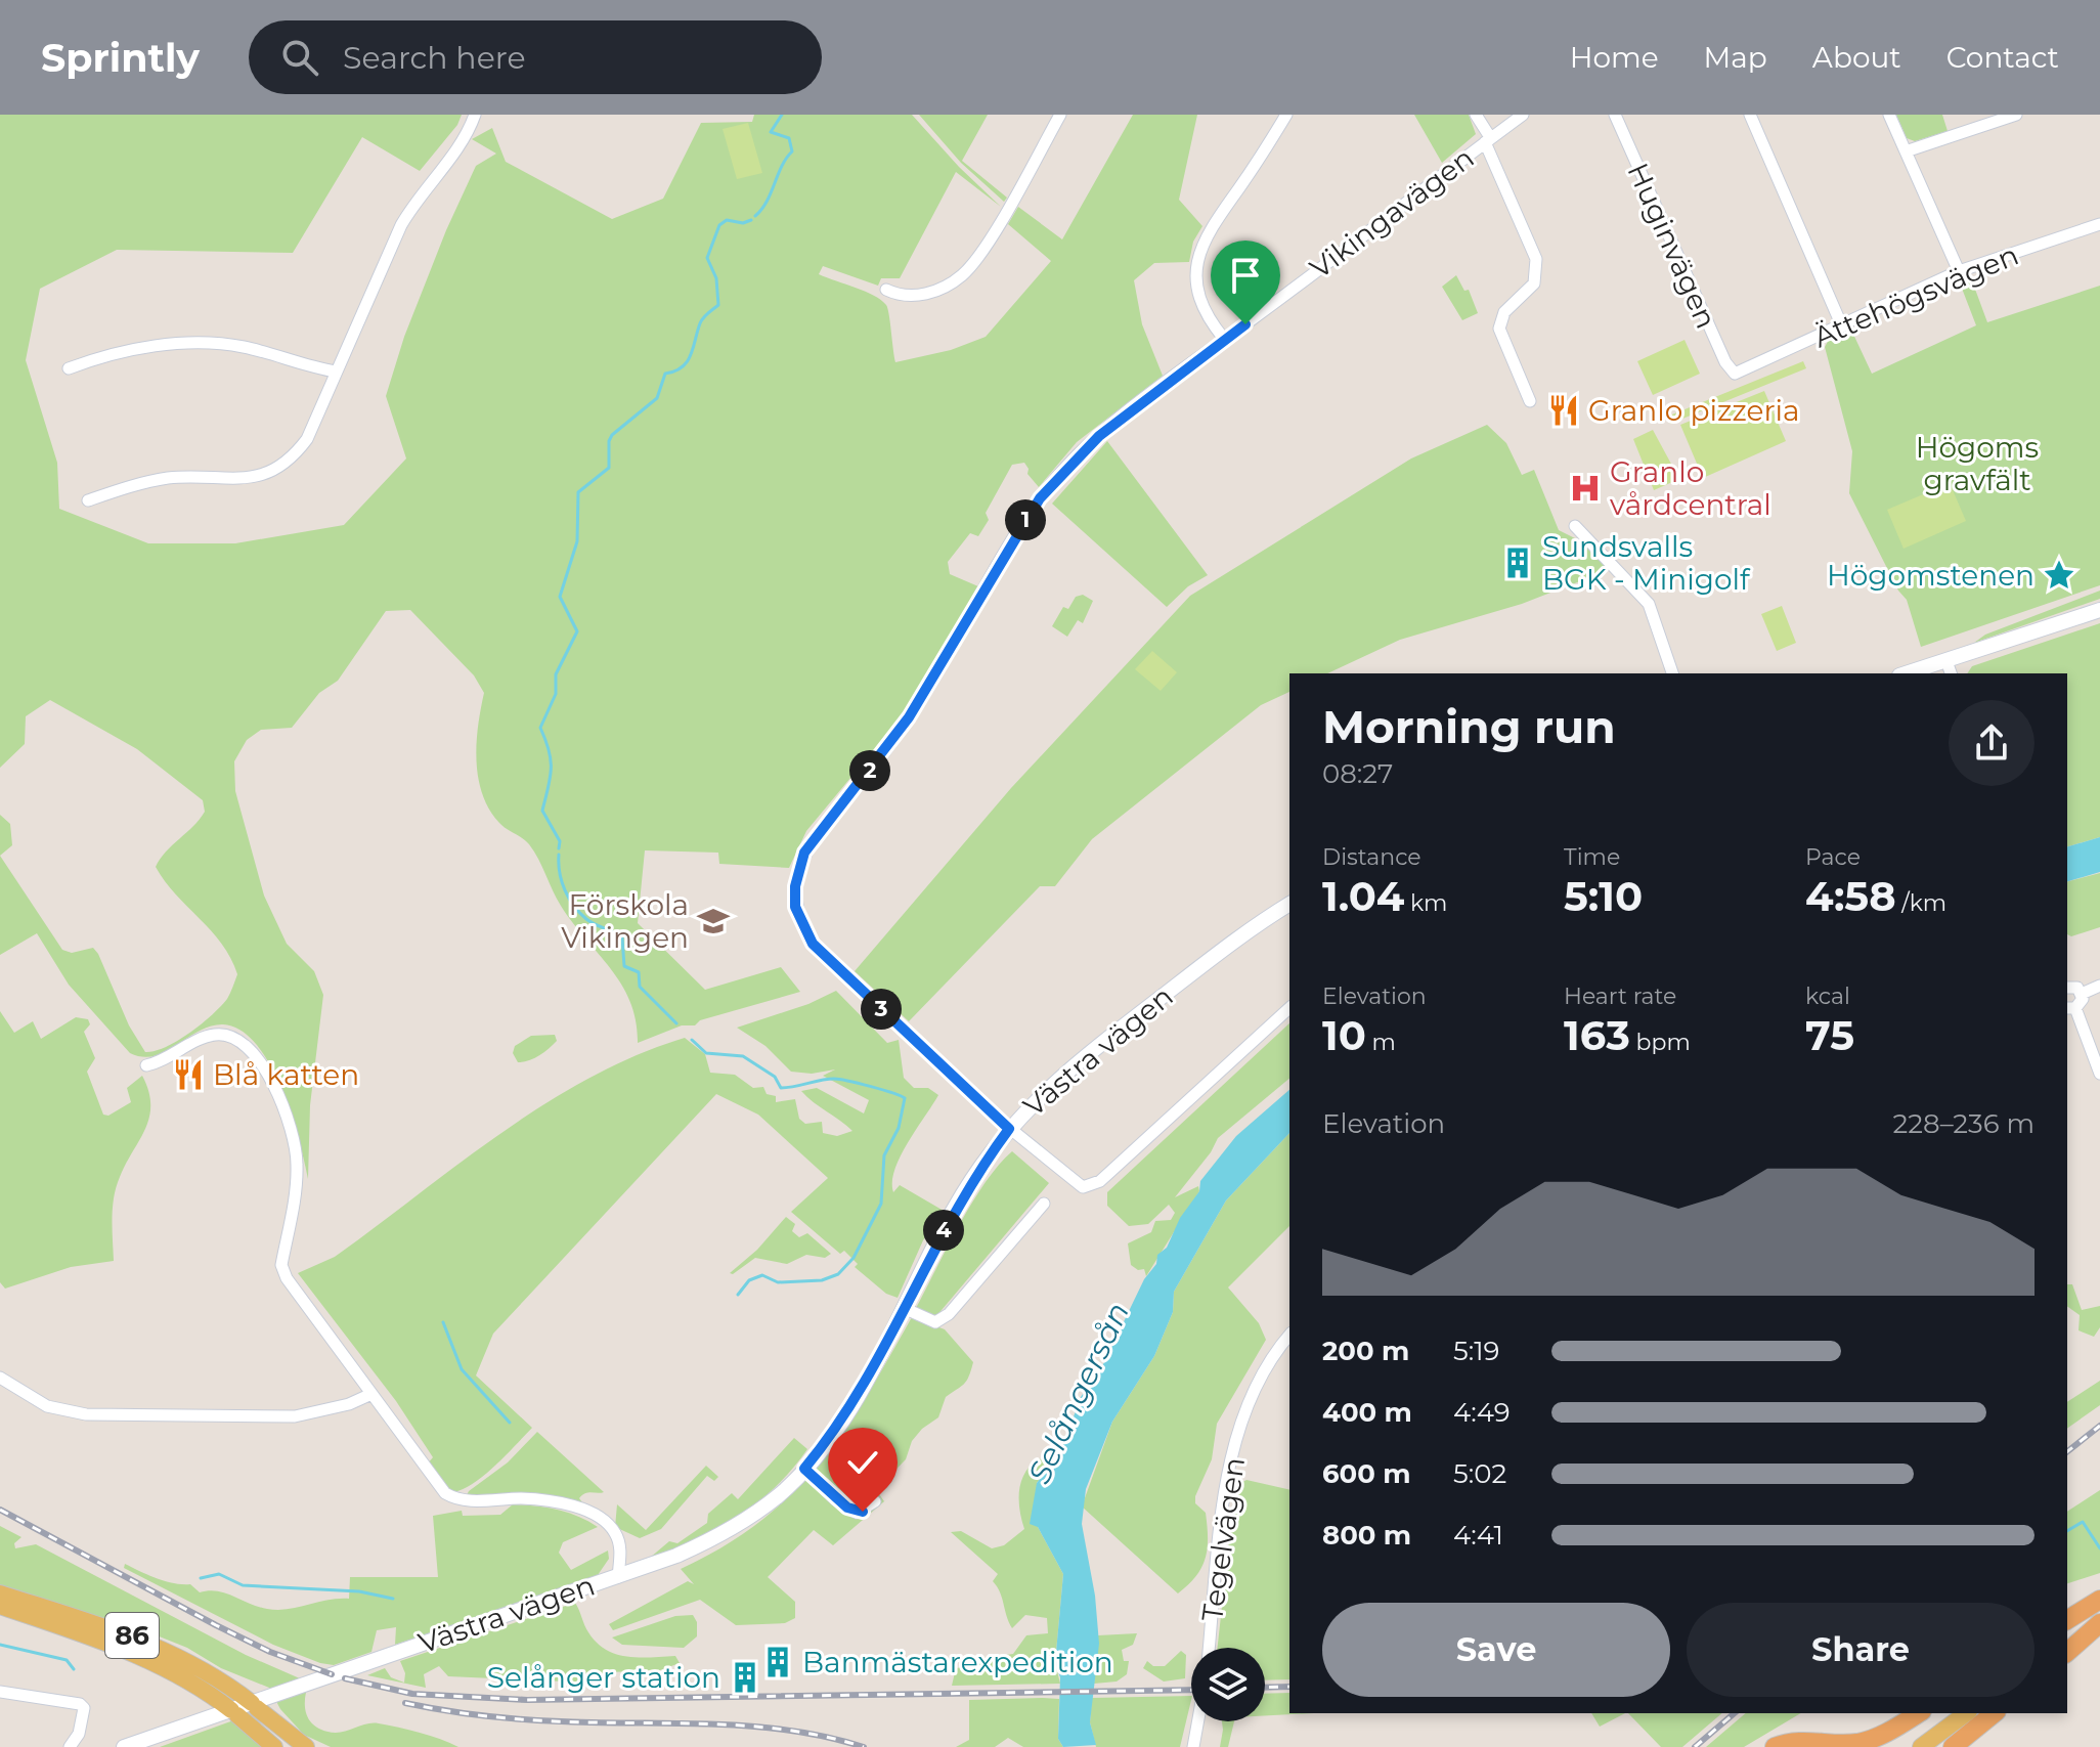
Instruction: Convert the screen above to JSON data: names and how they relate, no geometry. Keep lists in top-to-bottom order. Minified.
{"streets":{"main road":["86"],"street":["Vikingavägen","Huginvägen","Ättehögsvägen","Västra vägen","Tegelvägen"]},"crossings":[["Vikingavägen","Västra vägen"],["Huginvägen","Ättehögsvägen"],["Västra vägen","86"]],"water":["Selångersån"],"parks":["Högoms gravfält"],"places":{"restaurant":["Granlo pizzeria","Blå katten"],"hospital":["Granlo vårdcentral"],"building":["Sundsvalls BGK - Minigolf","Banmästarexpedition","Selånger station"],"place":["Högomstenen"],"school or university":["Förskola Vikingen"]},"page":{"header":"Sprintly","search":"Search here","nav":["Home","Map","About","Contact"],"pins":["1","2","3","4"],"heading":["Morning run","08:27"],"stats":[["Distance","1.04 km"],["Time","5:10"],["Pace","4:58 /km"],["Elevation","10 m"],["Heart rate","163 bpm"],["kcal","75"]],"chart":["Elevation","228–236 m"],"list":[{"name":"200 m","note":"5:19"},{"name":"400 m","note":"4:49"},{"name":"600 m","note":"5:02"},{"name":"800 m","note":"4:41"}],"buttons":["Save","Share"]}}
